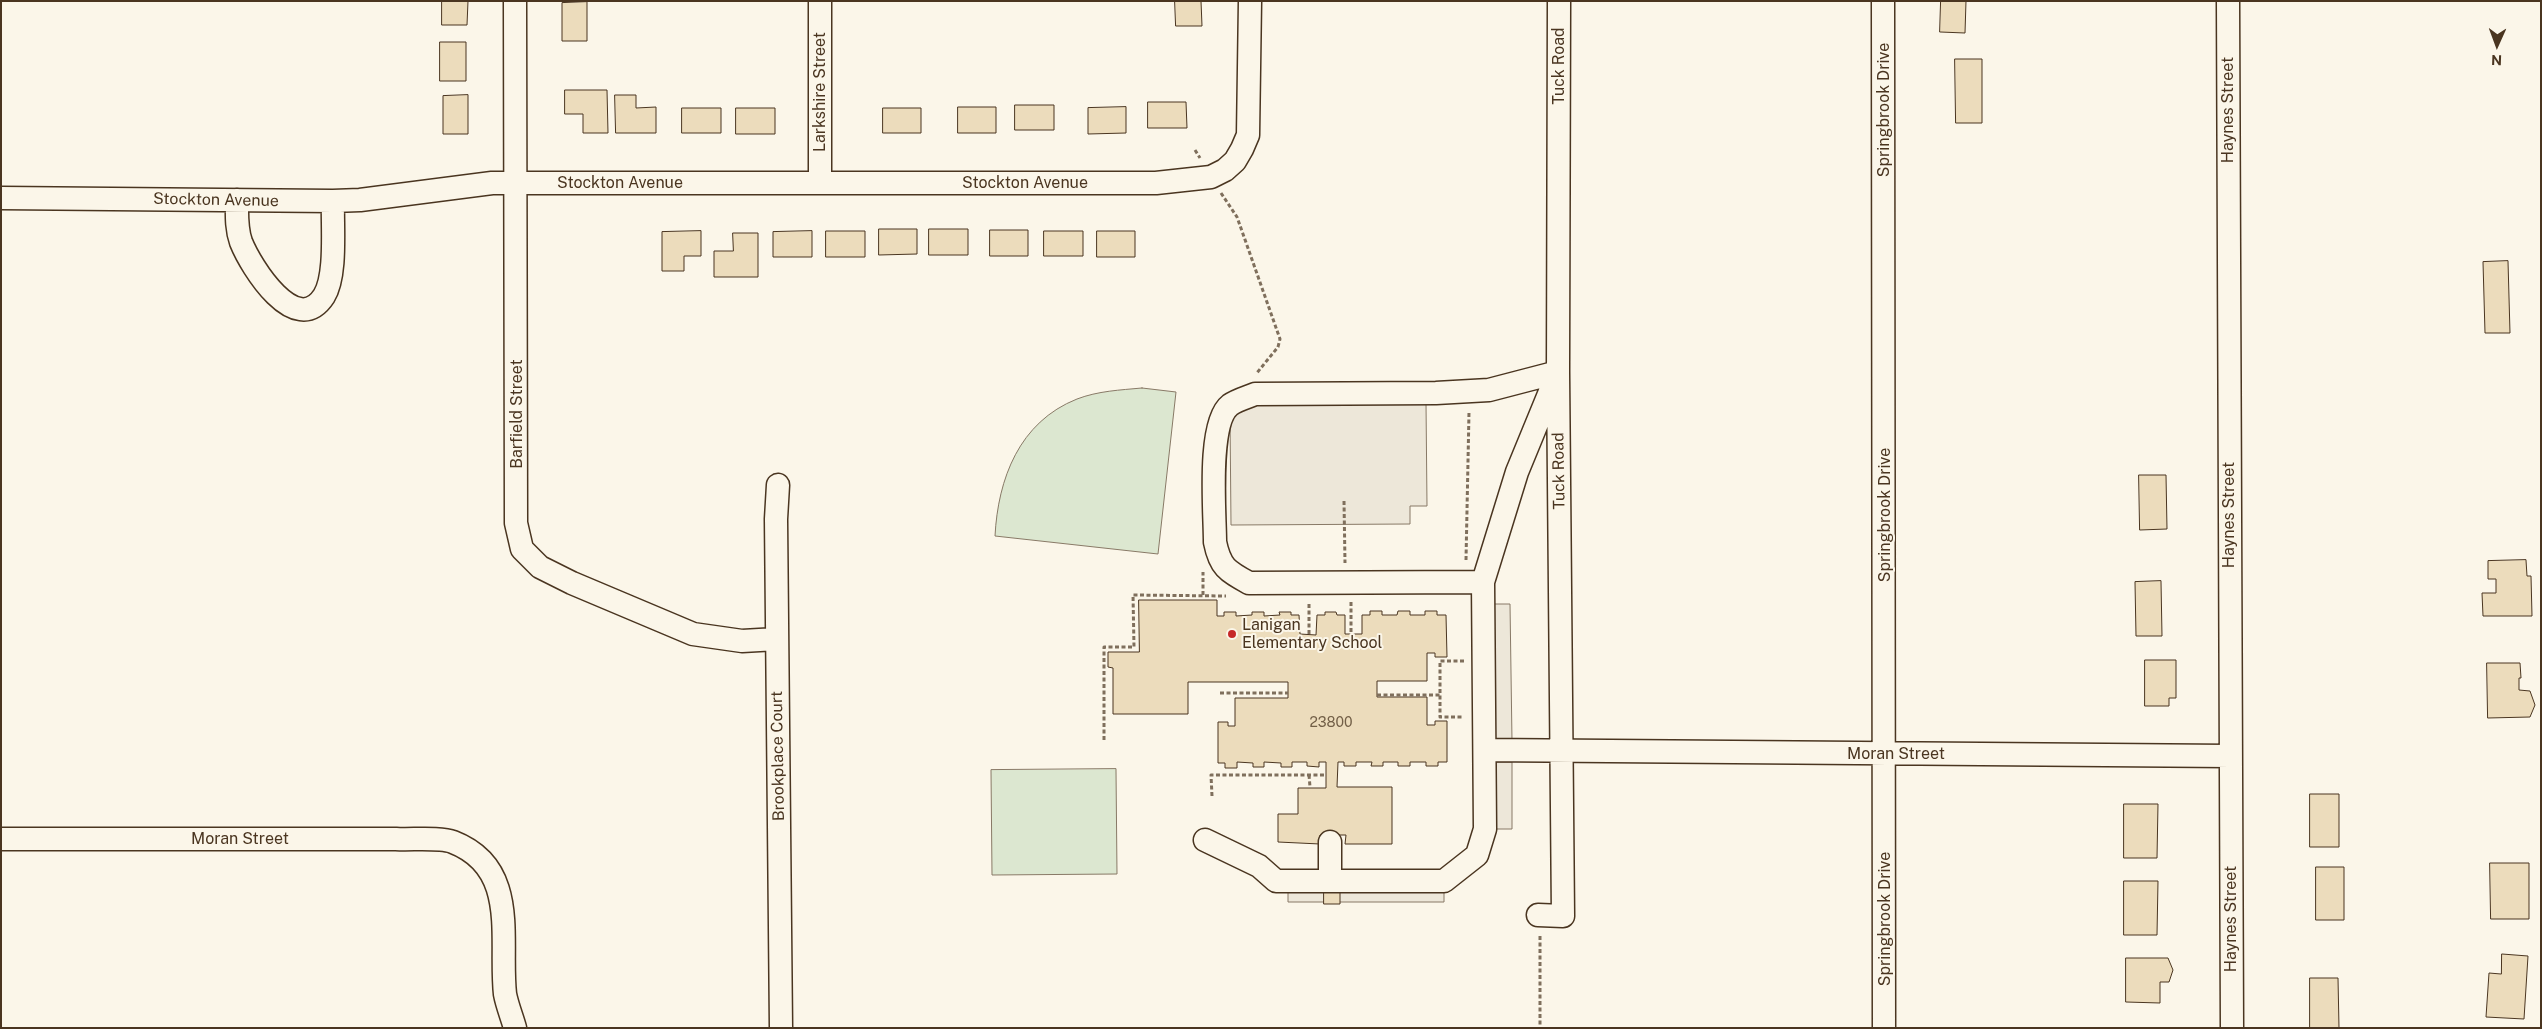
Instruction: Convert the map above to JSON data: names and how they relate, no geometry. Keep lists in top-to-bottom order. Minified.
{"streets":{"street":["Tuck Road","Larkshire Street","Springbrook Drive","Haynes Street","Stockton Avenue","Barfield Street","Moran Street","Brookplace Court"]},"crossings":[["Tuck Road","Moran Street"],["Larkshire Street","Stockton Avenue"],["Springbrook Drive","Moran Street"],["Haynes Street","Moran Street"],["Stockton Avenue","Barfield Street"],["Barfield Street","Brookplace Court"]],"places":["Lanigan Elementary School"],"house_numbers":["23800"],"north":"bottom"}
